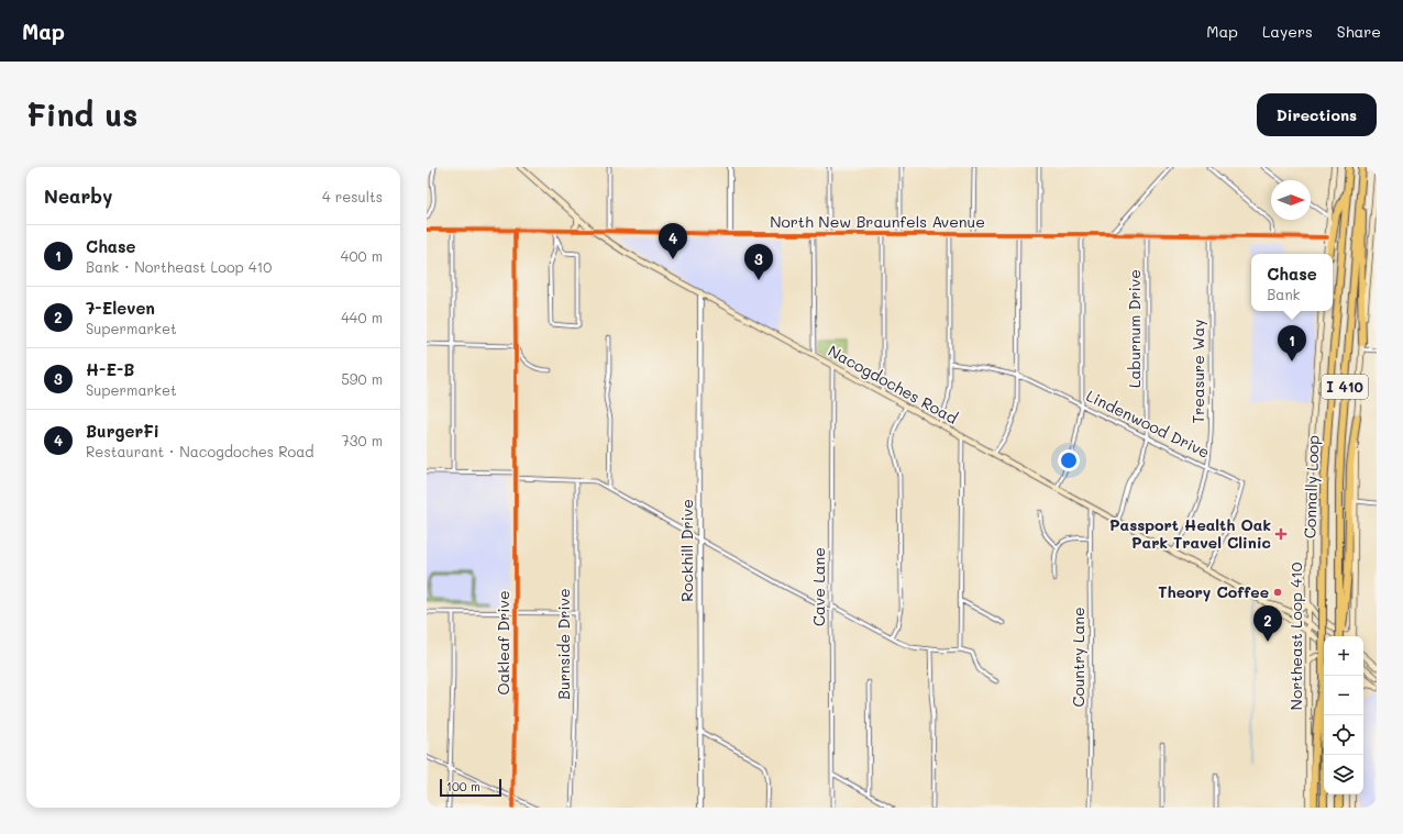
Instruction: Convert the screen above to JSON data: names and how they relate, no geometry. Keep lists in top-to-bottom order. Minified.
{"streets":{"highway":["I 410","Connally Loop"],"main road":["Nacogdoches Road","Northeast Loop 410"],"street":["North New Braunfels Avenue","Laburnum Drive","Treasure Way","Lindenwood Drive","Rockhill Drive","Cave Lane","Oakleaf Drive","Burnside Drive","Country Lane"]},"crossings":[["North New Braunfels Avenue","Laburnum Drive"],["North New Braunfels Avenue","Treasure Way"],["North New Braunfels Avenue","Nacogdoches Road"],["Laburnum Drive","Nacogdoches Road"],["Laburnum Drive","Lindenwood Drive"],["Treasure Way","Nacogdoches Road"],["Treasure Way","Lindenwood Drive"],["Nacogdoches Road","Lindenwood Drive"],["Nacogdoches Road","Rockhill Drive"],["Nacogdoches Road","Cave Lane"],["Nacogdoches Road","Northeast Loop 410"],["Nacogdoches Road","Country Lane"]],"places":{"health":["Passport Health Oak Park Travel Clinic"],"other":["Theory Coffee"]},"scale_bar":"100 m","north":"right","page":{"header":"Map","nav":["Map","Layers","Share"],"buttons":"Directions","title":"Find us","heading":["Nearby","4 results"],"pins":["4","3","1","2"],"list":[{"mark":"1","name":"Chase","note":"Bank · Northeast Loop 410","value":"400 m"},{"mark":"2","name":"7-Eleven","note":"Supermarket","value":"440 m"},{"mark":"3","name":"H-E-B","note":"Supermarket","value":"590 m"},{"mark":"4","name":"BurgerFi","note":"Restaurant · Nacogdoches Road","value":"730 m"}],"popup":["Chase","Bank"],"map_buttons":["+","−"],"scale":"100 m"}}
